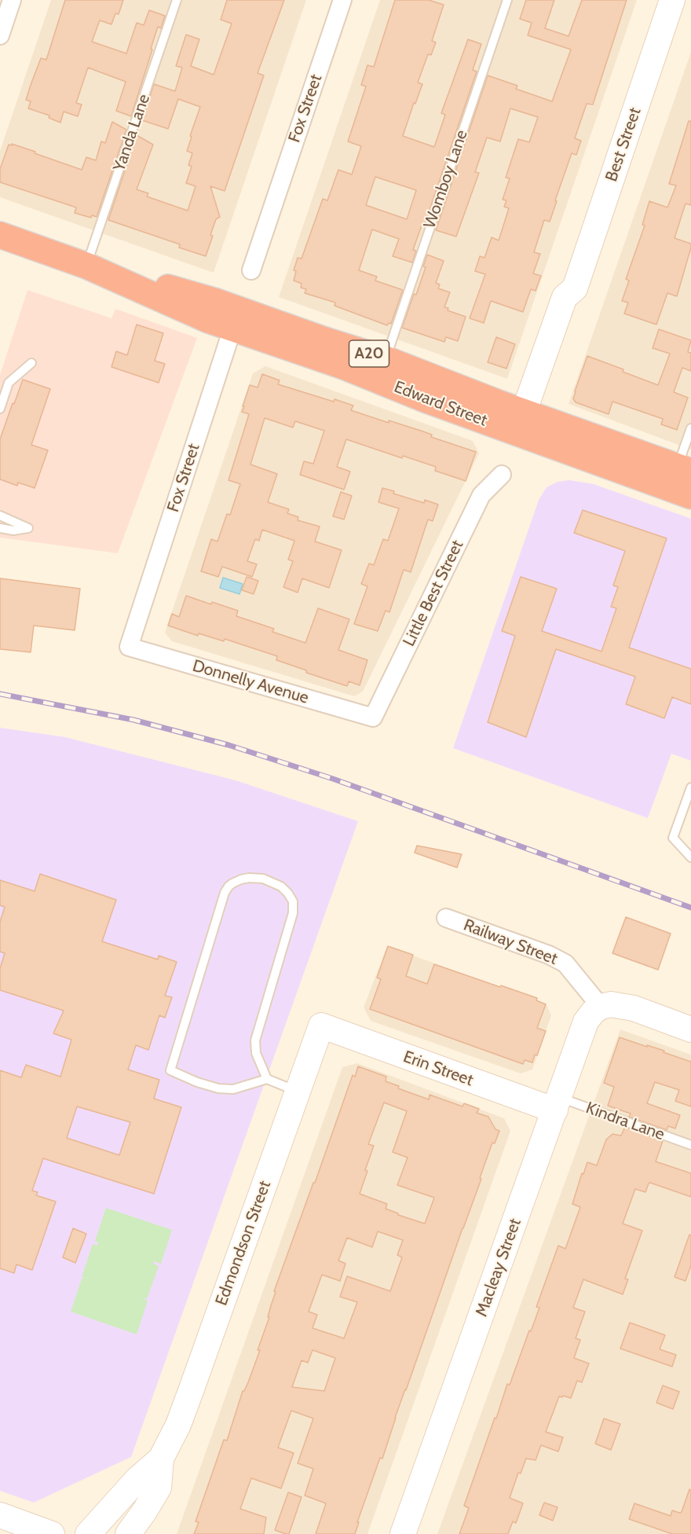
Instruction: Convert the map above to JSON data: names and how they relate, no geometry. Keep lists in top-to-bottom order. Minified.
{"streets":{"highway":["A20","Edward Street"],"street":["Fox Street","Best Street","Little Best Street","Donnelly Avenue","Railway Street","Erin Street","Edmondson Street","Macleay Street"],"lane":["Yanda Lane","Womboy Lane","Kindra Lane"]},"crossings":[["Fox Street","Edward Street"],["Fox Street","Donnelly Avenue"],["Yanda Lane","Edward Street"],["Best Street","Edward Street"],["Womboy Lane","Edward Street"],["Little Best Street","Donnelly Avenue"],["Railway Street","Macleay Street"],["Erin Street","Kindra Lane"],["Erin Street","Edmondson Street"],["Erin Street","Macleay Street"],["Kindra Lane","Macleay Street"]]}
